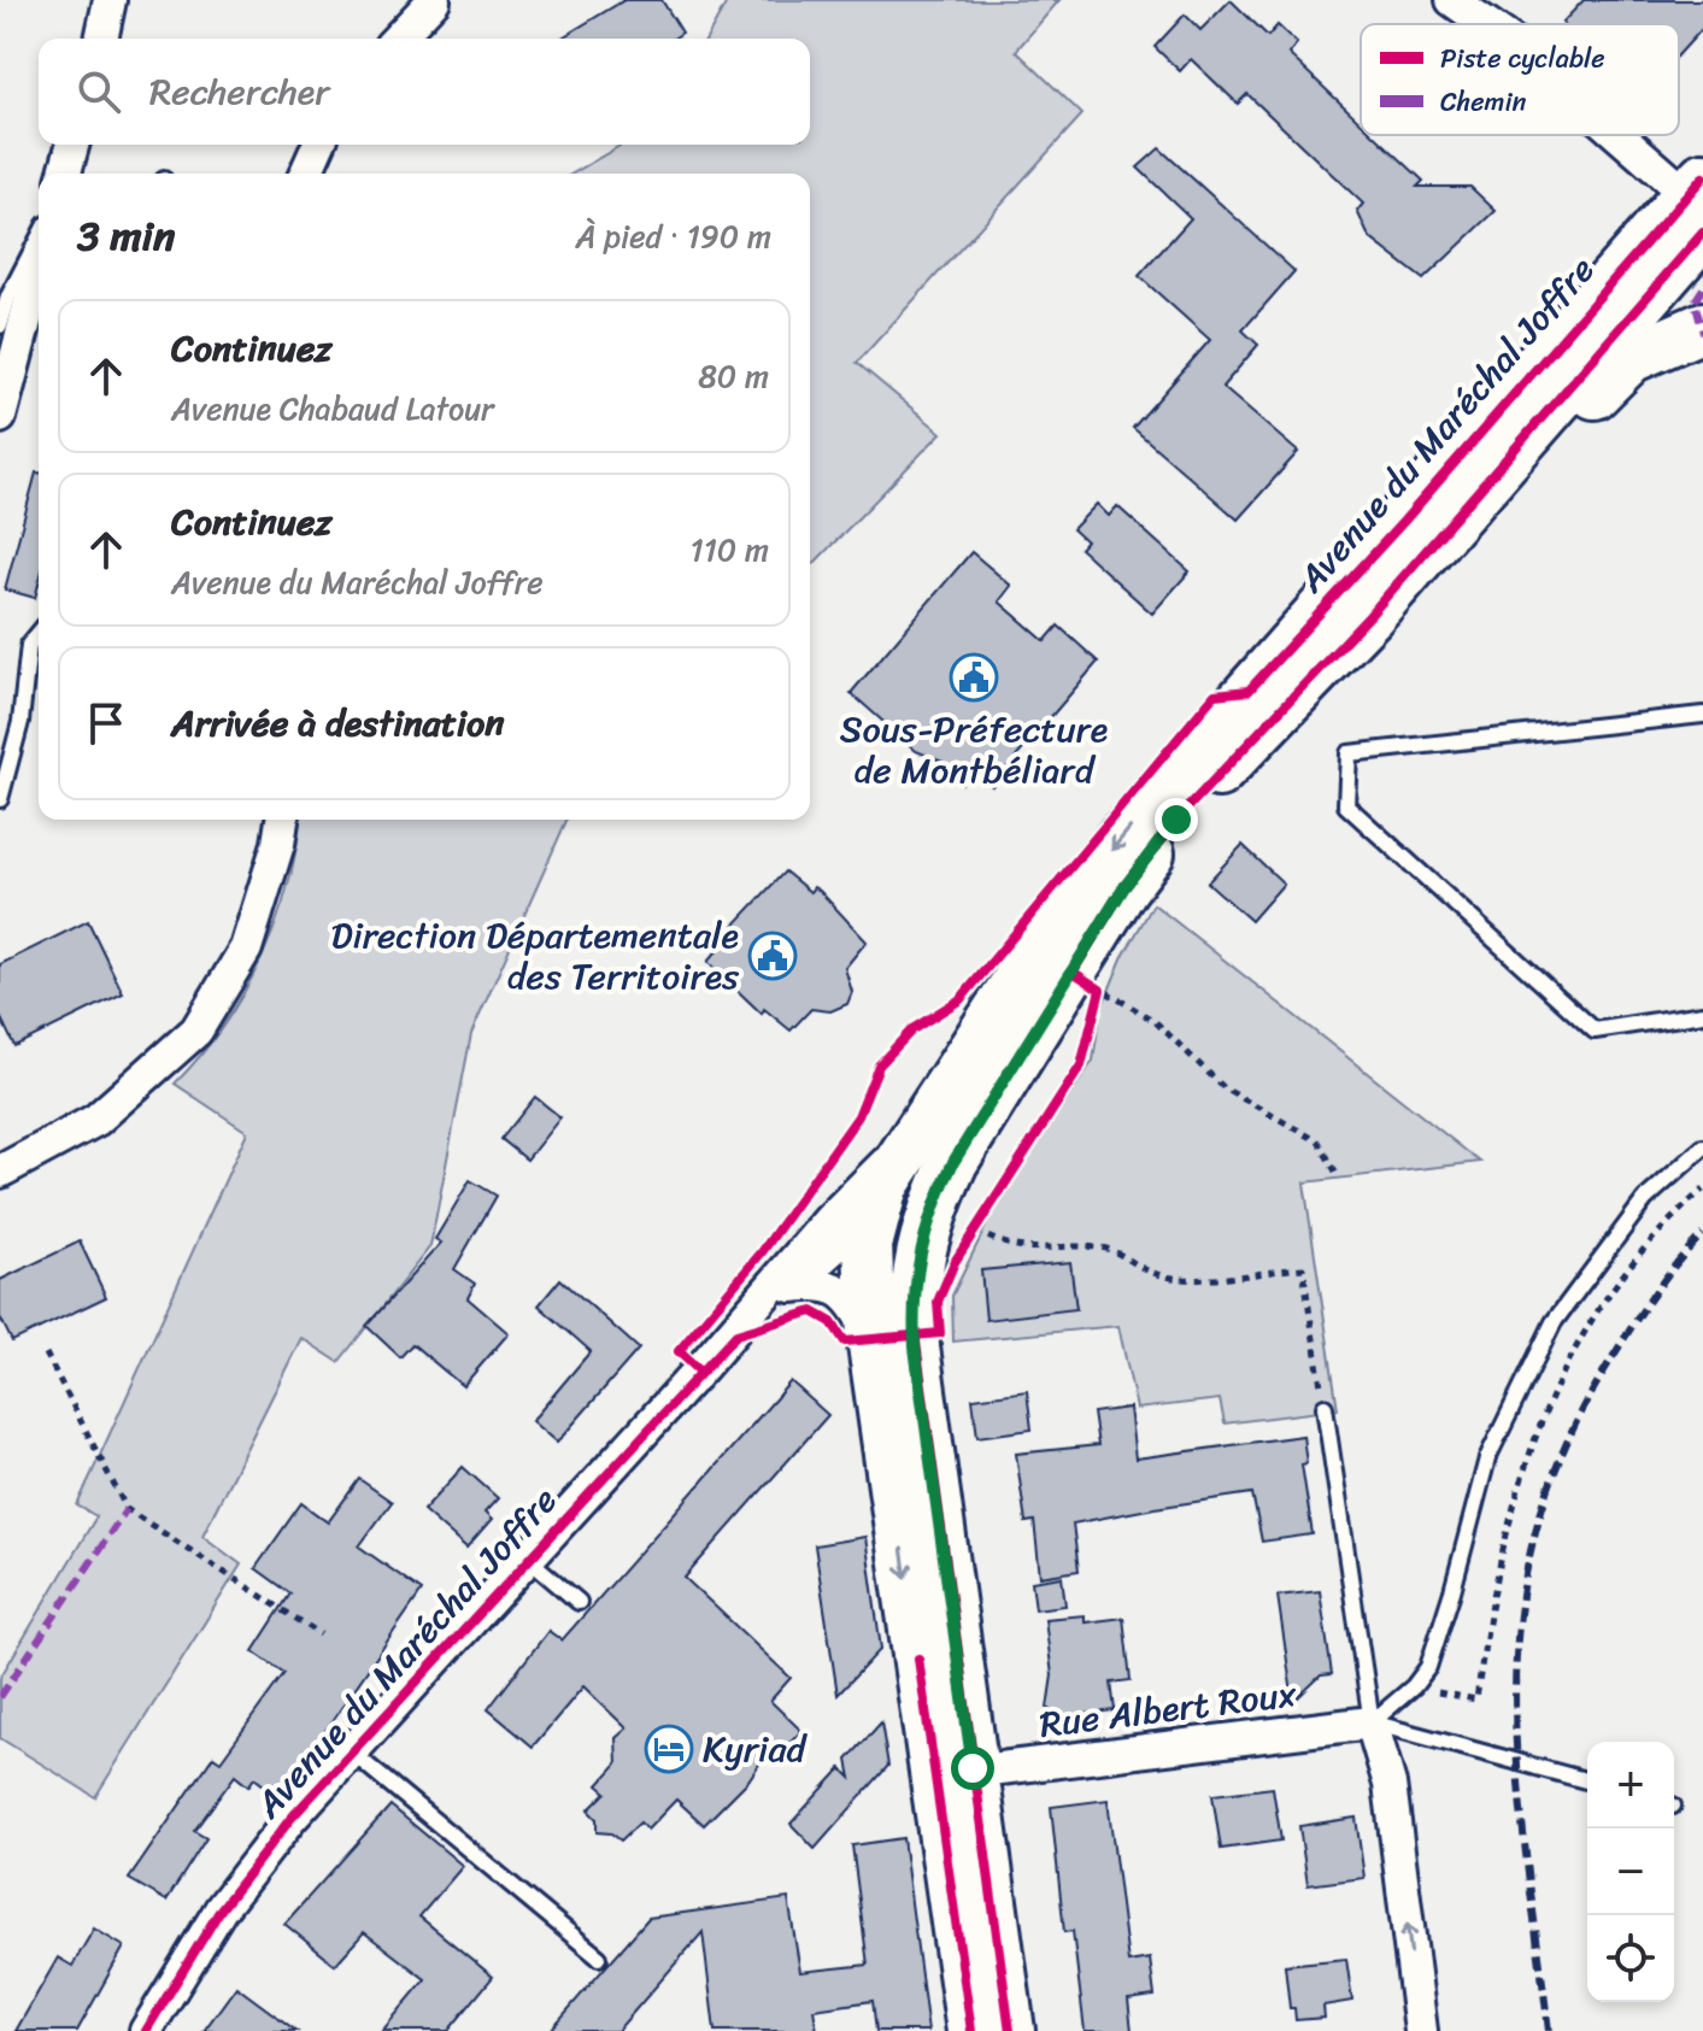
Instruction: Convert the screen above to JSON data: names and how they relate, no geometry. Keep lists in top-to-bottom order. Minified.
{"streets":{"main road":["Avenue du Maréchal Joffre"],"street":["Rue Albert Roux"]},"places":{"public building":["Sous-Préfecture de Montbéliard","Direction Départementale des Territoires"],"hotel":["Kyriad"]},"legend":["Piste cyclable","Chemin"],"page":{"search":"Rechercher","heading":["3 min","À pied · 190 m"],"list":[["Continuez","Avenue Chabaud Latour","80 m"],["Continuez","Avenue du Maréchal Joffre","110 m"],"Arrivée à destination"],"map_buttons":["+","−"]}}
